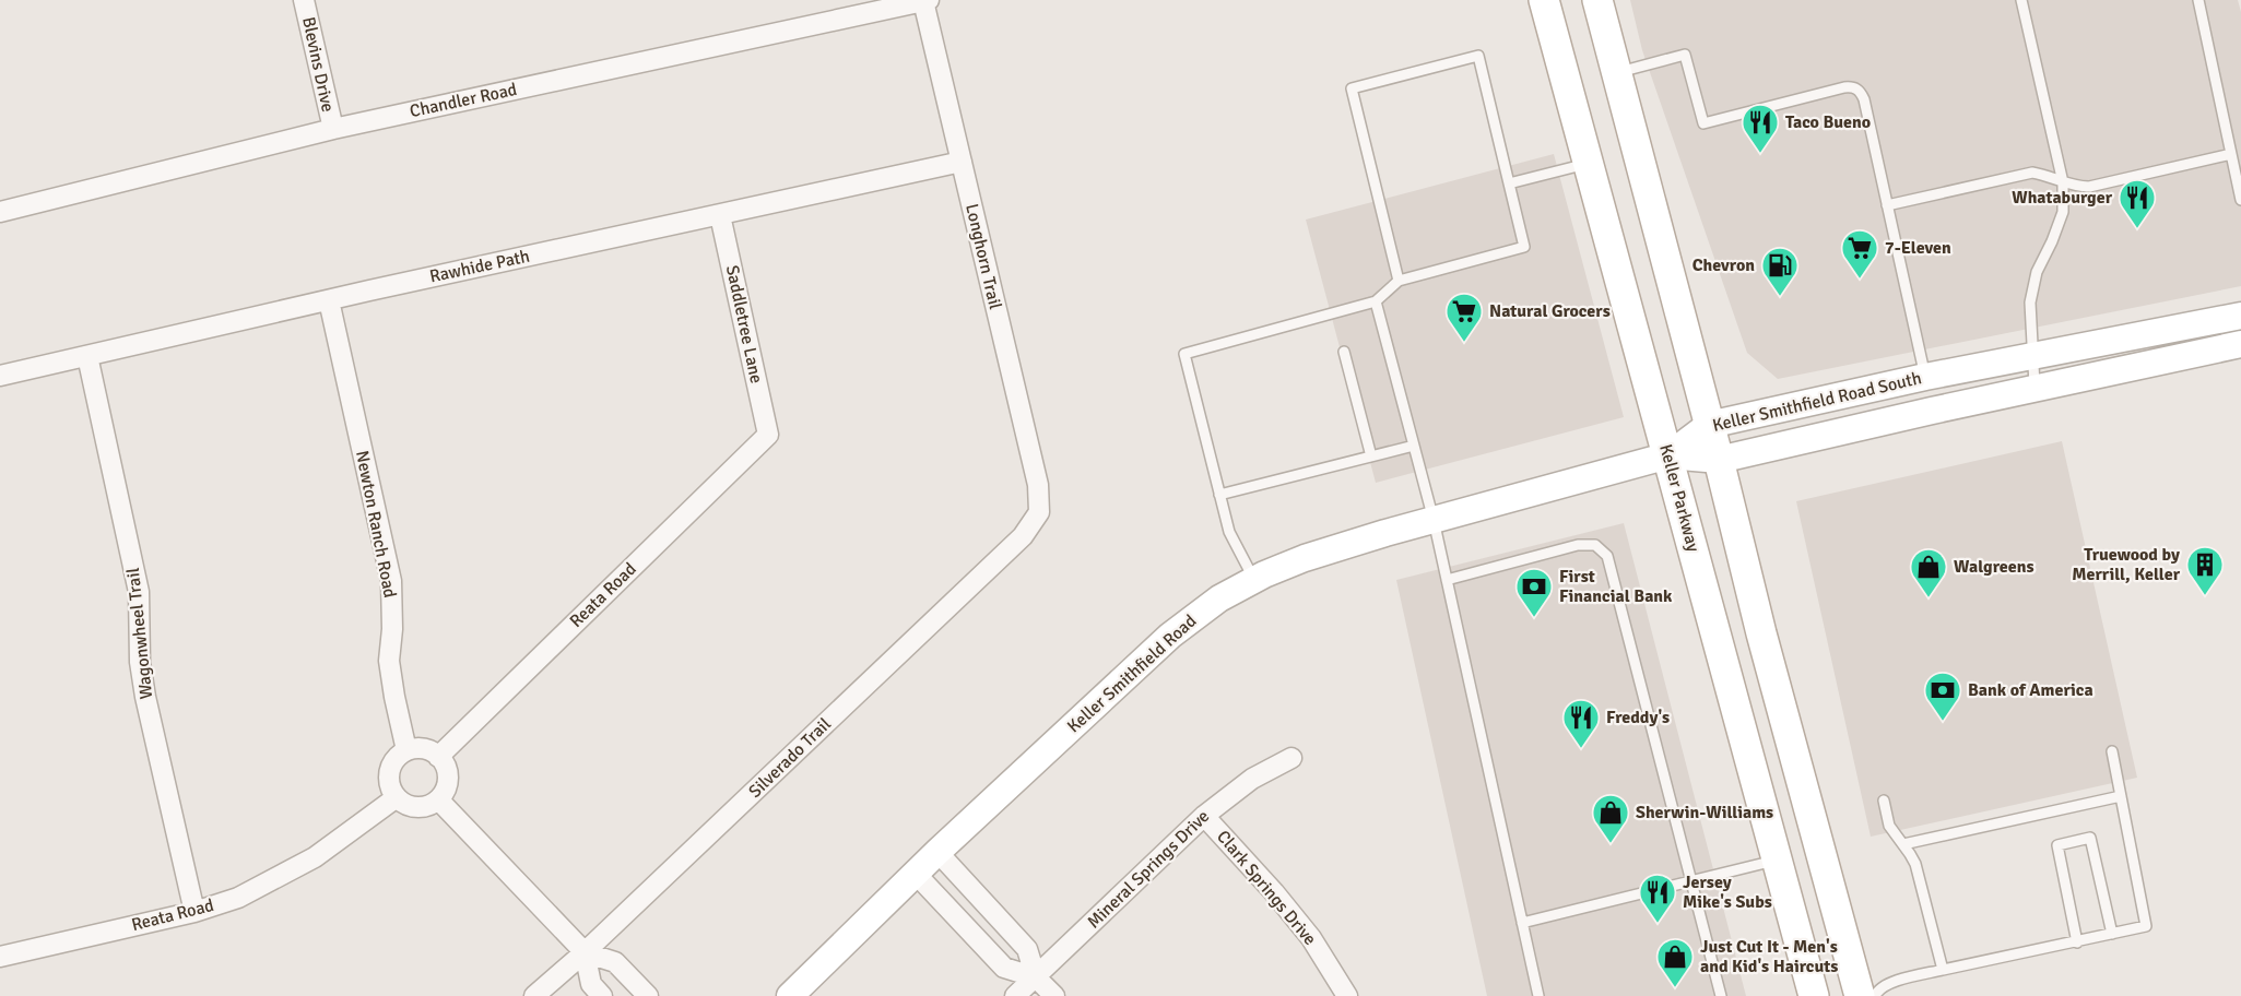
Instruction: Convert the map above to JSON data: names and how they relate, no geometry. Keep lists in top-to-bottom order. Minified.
{"streets":{"main road":["Keller Smithfield Road South","Keller Parkway","Keller Smithfield Road"],"street":["Blevins Drive","Chandler Road","Longhorn Trail","Rawhide Path","Saddletree Lane","Newton Ranch Road","Reata Road","Wagonwheel Trail","Silverado Trail","Mineral Springs Drive","Clark Springs Drive"]},"crossings":[["Blevins Drive","Chandler Road"],["Chandler Road","Longhorn Trail"],["Longhorn Trail","Rawhide Path"],["Longhorn Trail","Silverado Trail"],["Rawhide Path","Saddletree Lane"],["Rawhide Path","Newton Ranch Road"],["Rawhide Path","Wagonwheel Trail"],["Saddletree Lane","Reata Road"],["Keller Smithfield Road South","Keller Parkway"],["Keller Smithfield Road South","Keller Smithfield Road"],["Keller Parkway","Keller Smithfield Road"],["Newton Ranch Road","Reata Road"],["Reata Road","Wagonwheel Trail"],["Mineral Springs Drive","Clark Springs Drive"]],"places":{"restaurant":["Taco Bueno","Whataburger","Freddy's","Jersey Mike's Subs"],"supermarket":["7-Eleven","Natural Grocers"],"fuel station":["Chevron"],"building":["Truewood by Merrill, Keller"],"shop":["Walgreens","Sherwin-Williams","Just Cut It - Men's and Kid's Haircuts"],"bank":["First Financial Bank","Bank of America"]}}
